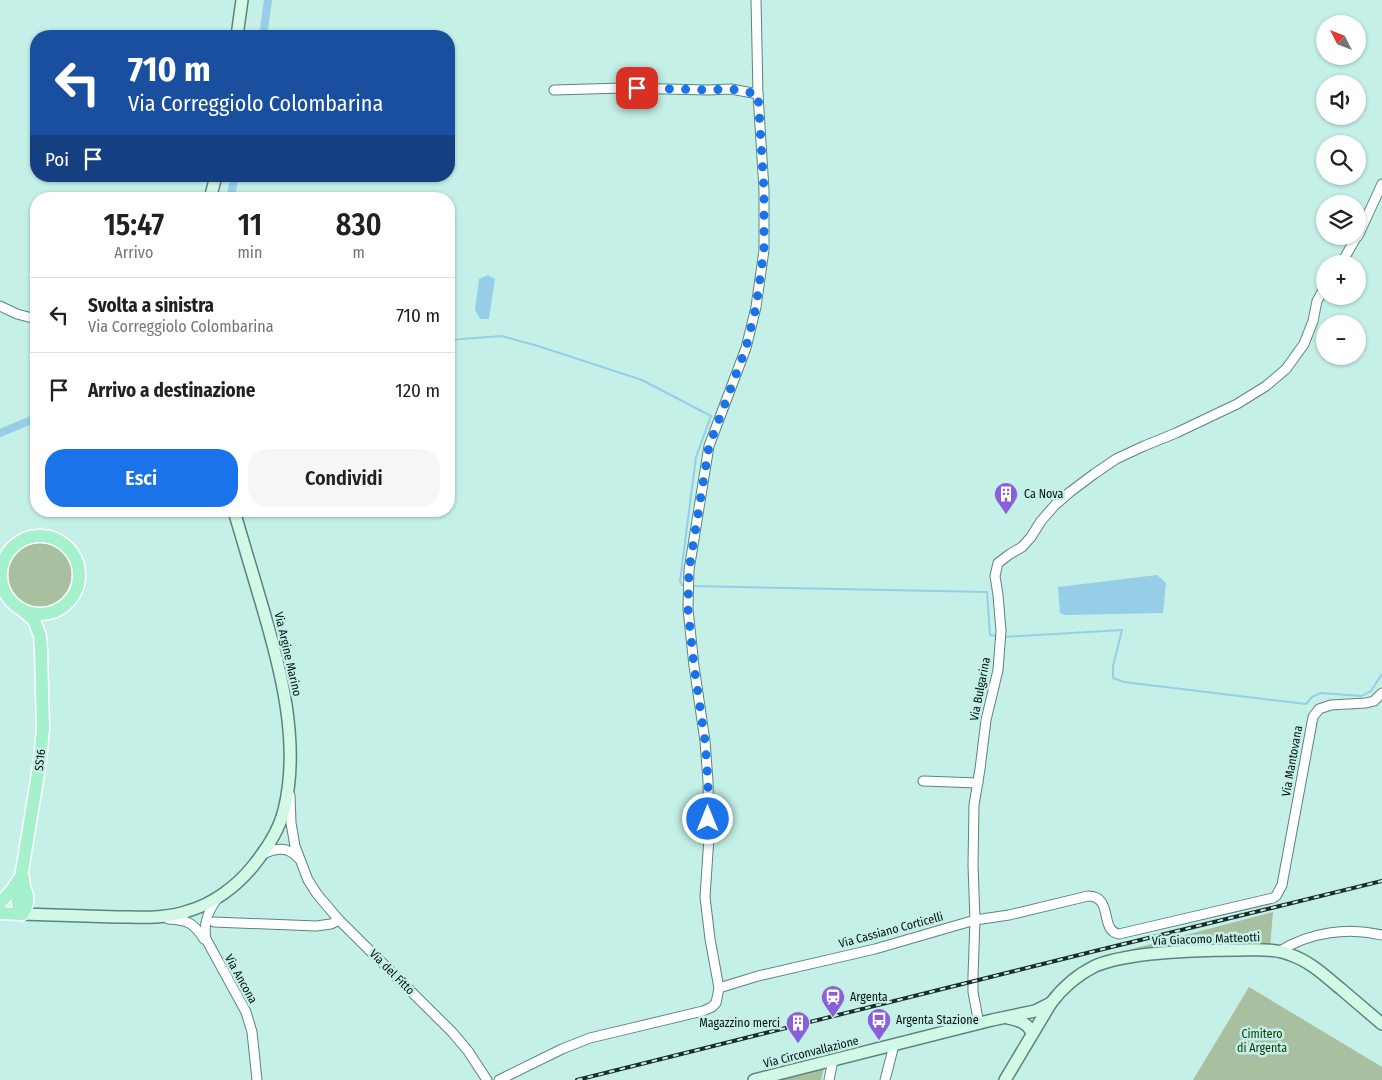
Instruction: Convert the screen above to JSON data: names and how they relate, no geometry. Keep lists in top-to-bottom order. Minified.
{"streets":{"main road":["SS16"],"street":["Via Argine Marino","Via Bulgarina","Via Mantovana","Via Cassiano Corticelli","Via Giacomo Matteotti","Via del Fitto","Via Ancona","Via Circonvallazione"]},"crossings":[["Via Argine Marino","Via del Fitto"],["Via Bulgarina","Via Cassiano Corticelli"],["Via Bulgarina","Via Circonvallazione"],["Via Mantovana","Via Cassiano Corticelli"],["Via Giacomo Matteotti","Via Circonvallazione"]],"parks":["Cimitero di Argenta"],"places":{"building":["Ca Nova","Magazzino merci"],"station":["Argenta"],"bus stop":["Argenta Stazione"]},"north":"top left","page":{"map_buttons":["+","−"],"turn":["710 m","Via Correggiolo Colombarina"],"then":"Poi","eta":["15:47","Arrivo","11","min","830","m"],"list":[{"name":"Svolta a sinistra","note":"Via Correggiolo Colombarina","value":"710 m"},{"name":"Arrivo a destinazione","value":"120 m"}],"buttons":["Esci","Condividi"]}}
